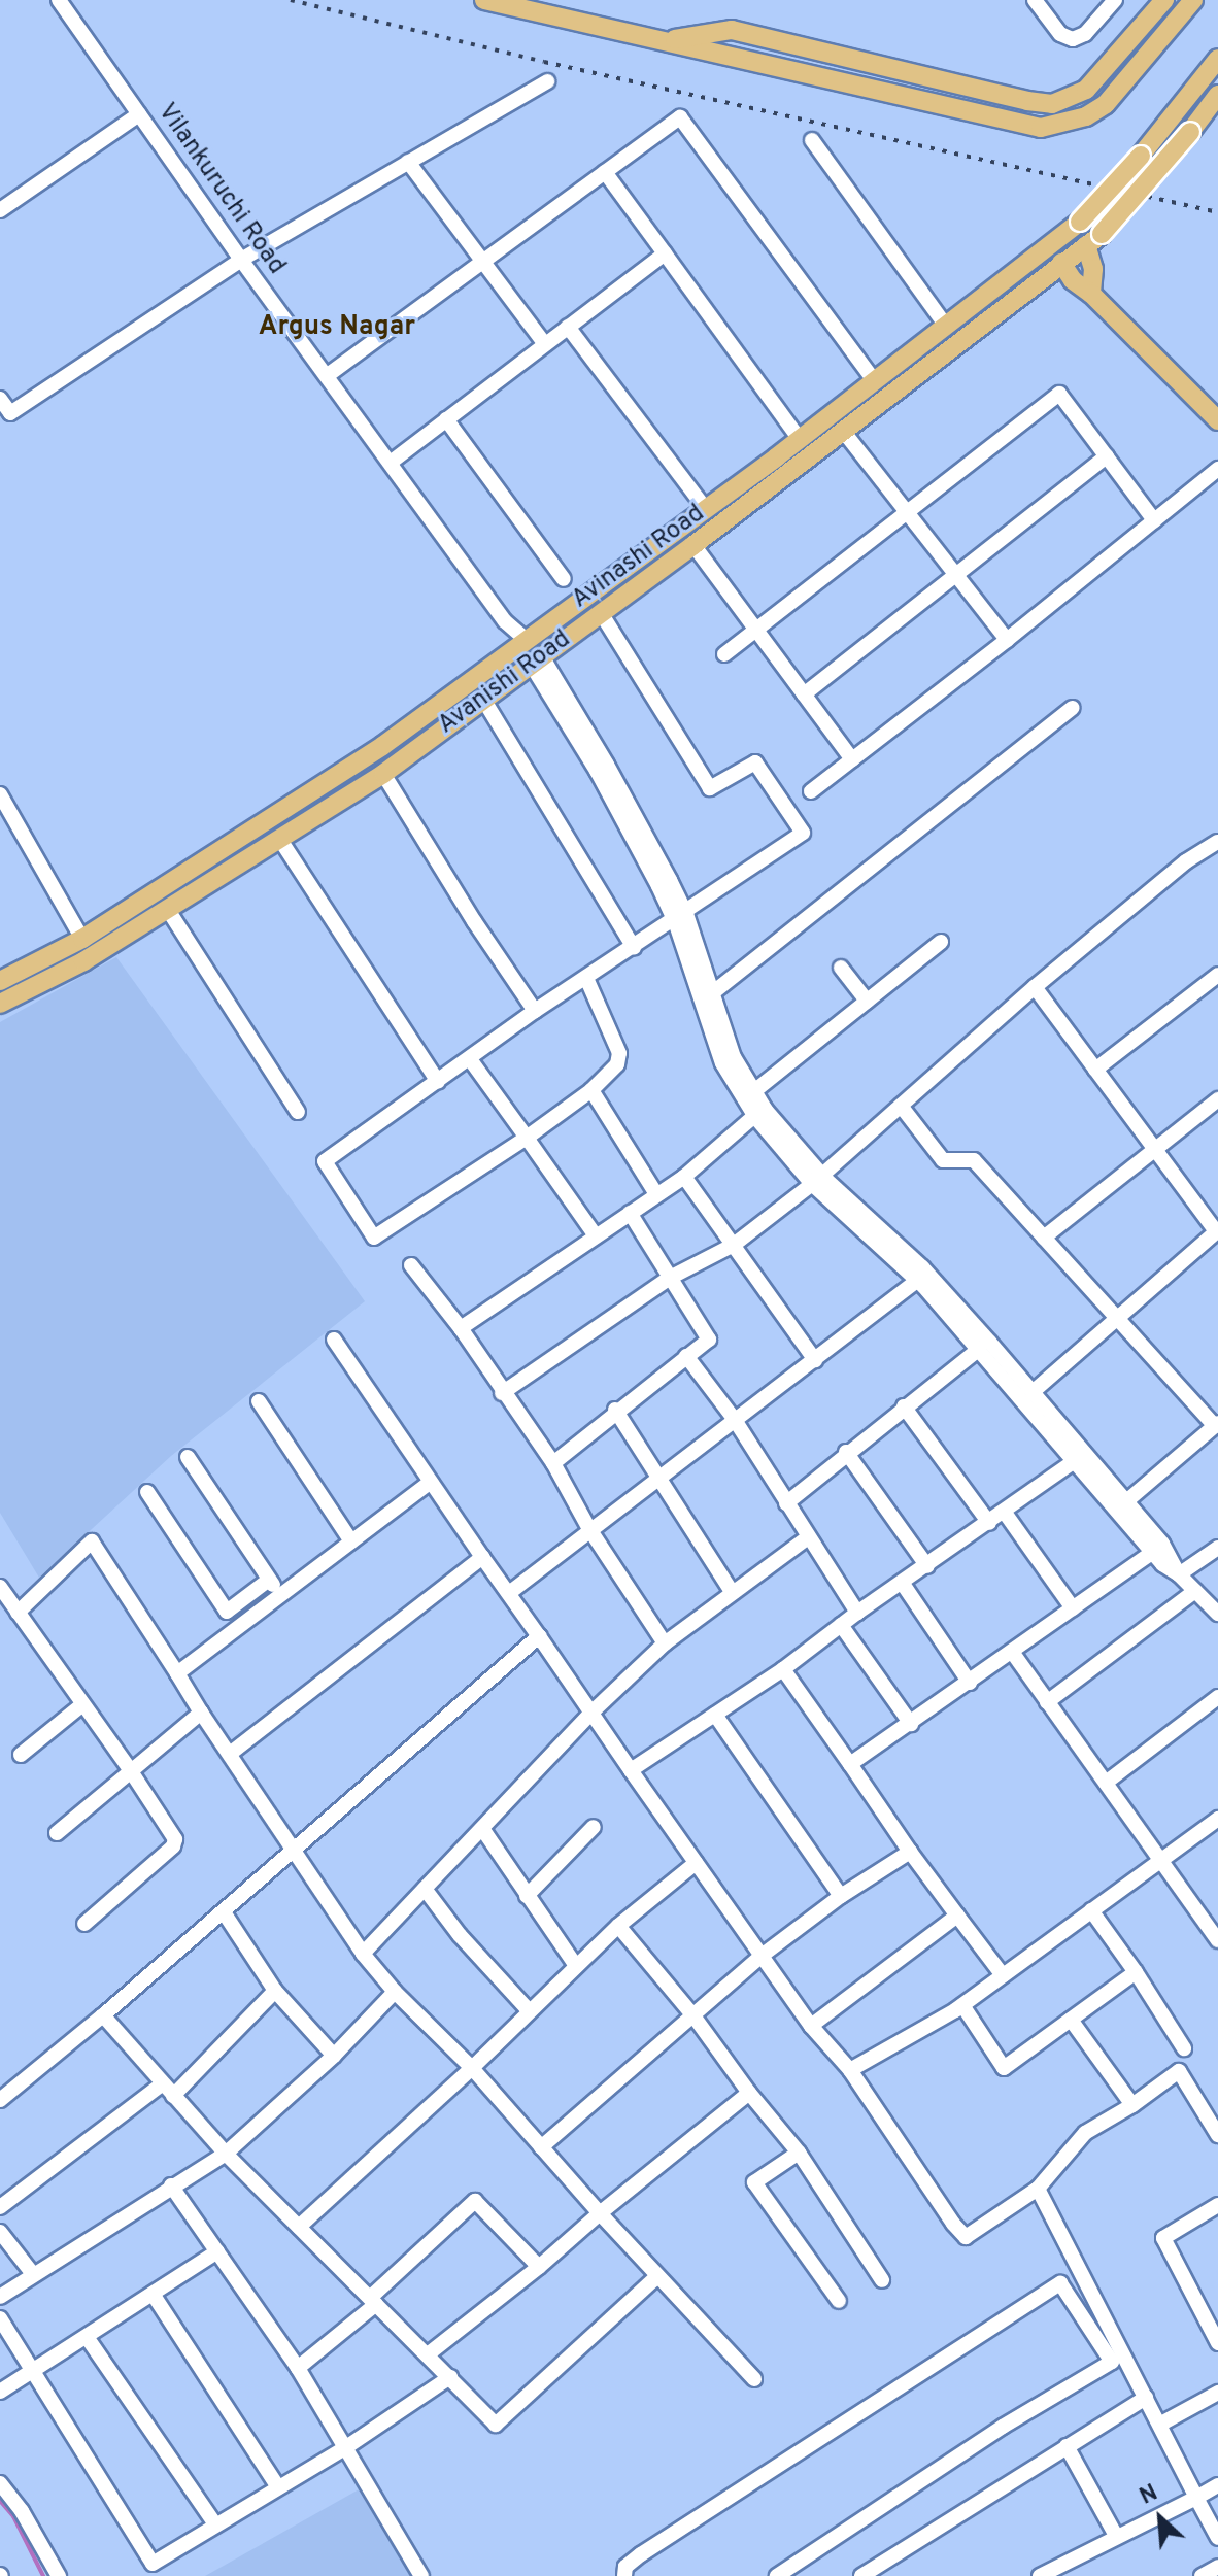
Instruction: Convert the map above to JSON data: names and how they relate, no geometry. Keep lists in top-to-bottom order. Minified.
{"streets":{"main road":["Avinashi Road","Avanishi Road"],"street":["Vilankuruchi Road"]},"crossings":[["Vilankuruchi Road","Avinashi Road"]],"districts":["Argus Nagar"],"north":"top left"}
